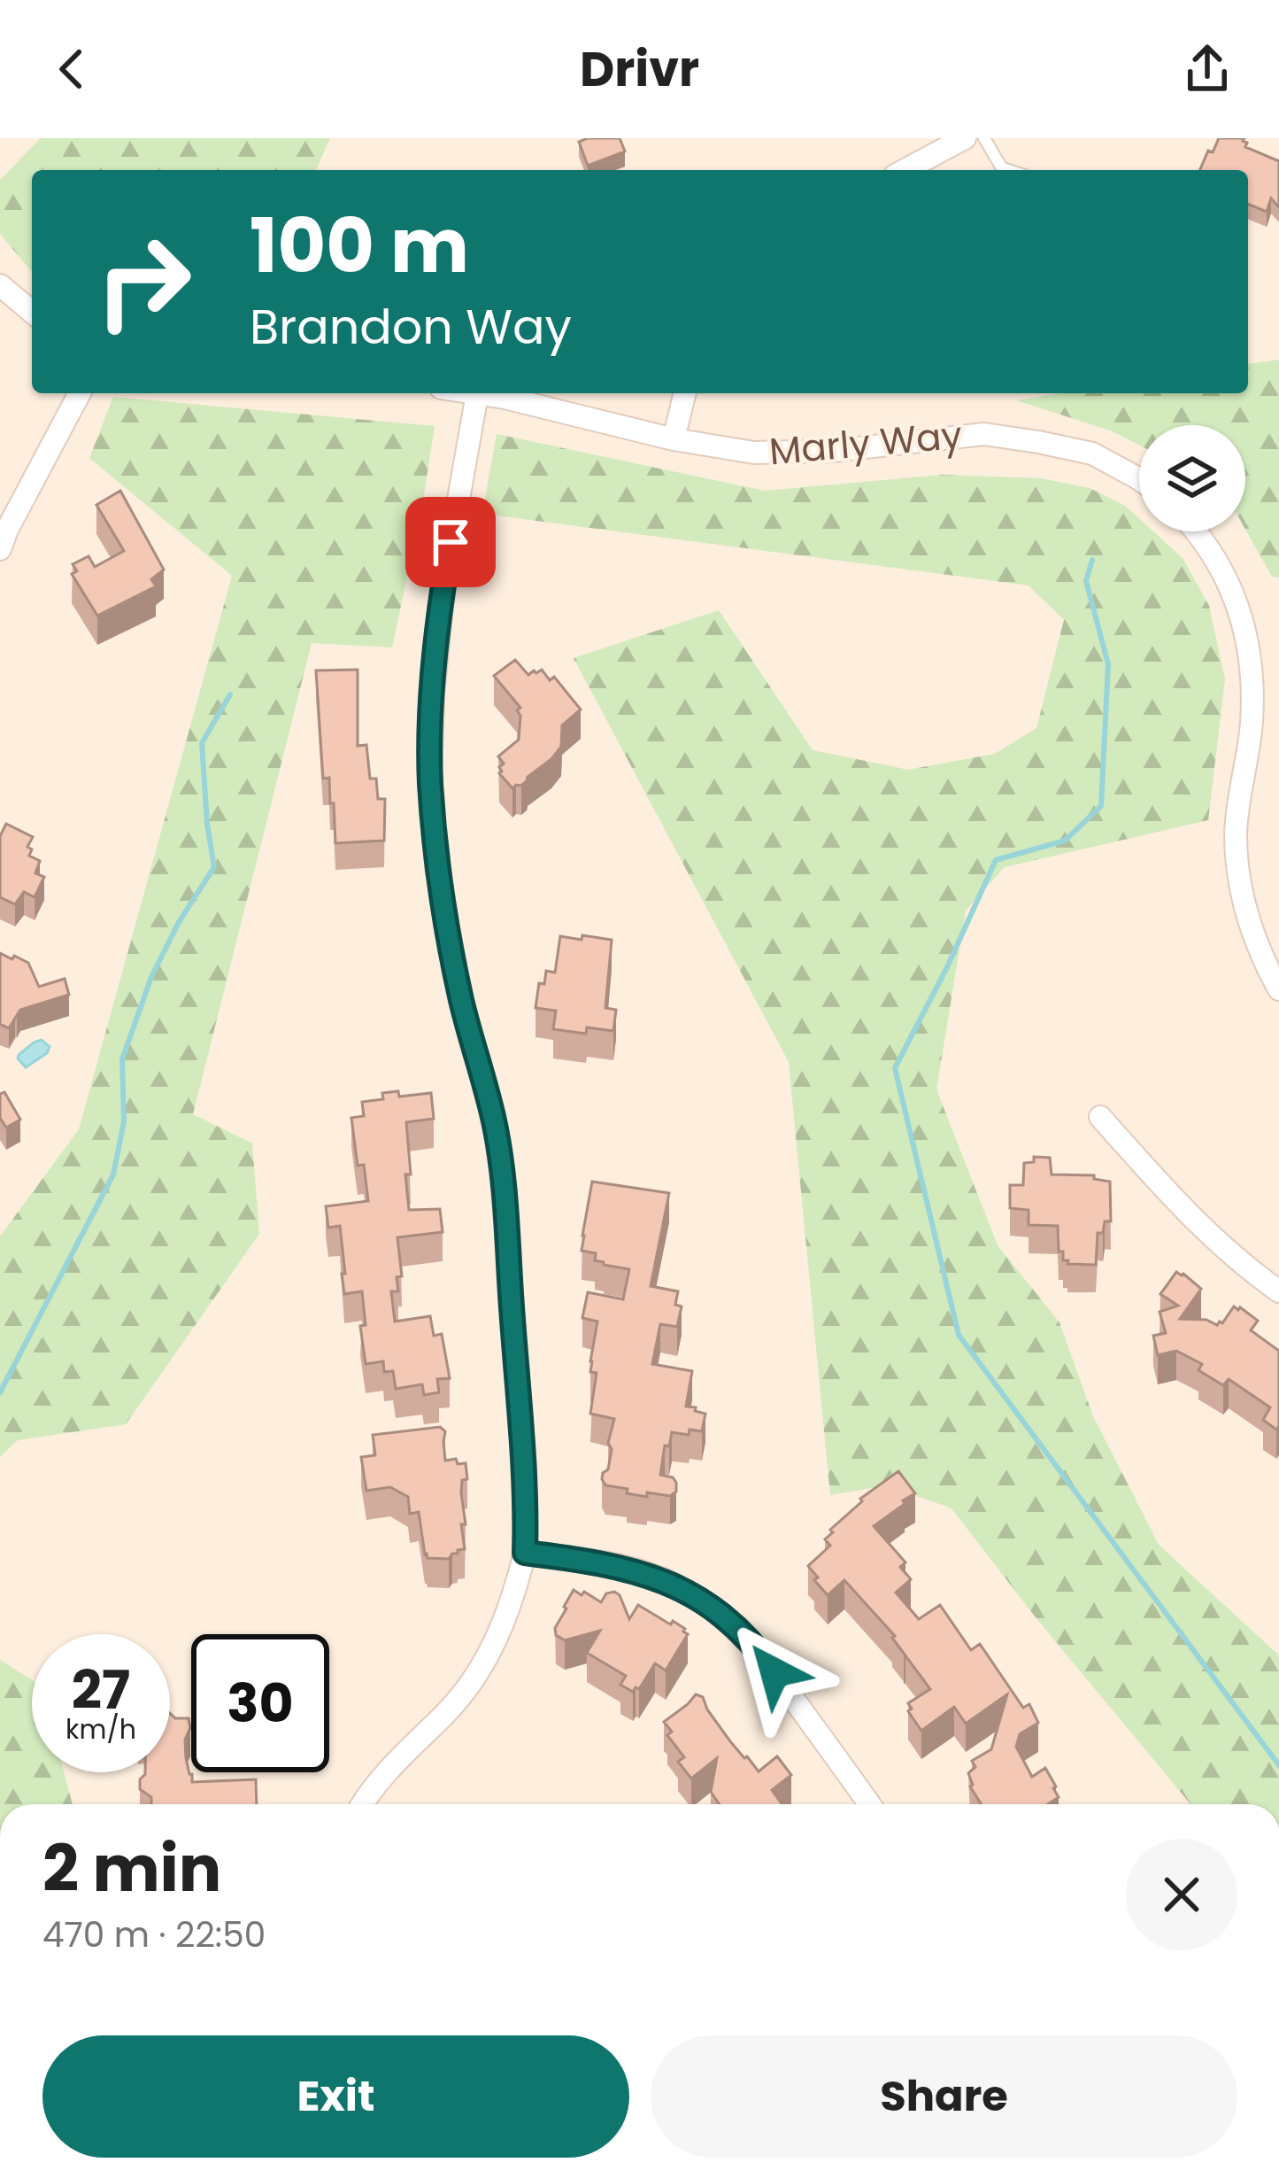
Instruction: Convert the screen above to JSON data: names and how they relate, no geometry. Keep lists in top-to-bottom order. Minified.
{"streets":{"street":["Marly Way"]},"page":{"header":"Drivr","turn":["100 m","Brandon Way"],"speed":"27 km/h","limit":"30","heading":["2 min","470 m · 22:50"],"buttons":["Exit","Share"]}}
